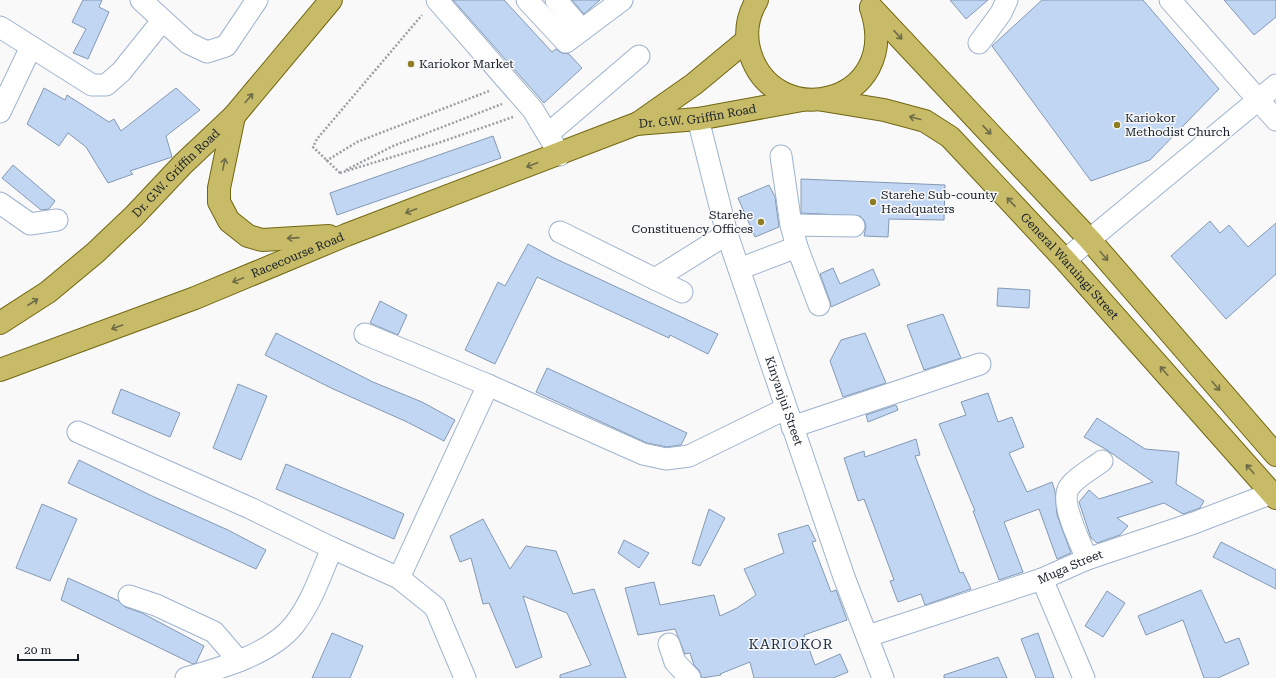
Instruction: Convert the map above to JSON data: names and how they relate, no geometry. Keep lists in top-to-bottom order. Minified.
{"streets":{"main road":["Dr. G.W. Griffin Road","Racecourse Road","General Waruingi Street"],"street":["Kinyanjui Street","Muga Street"]},"crossings":[["Dr. G.W. Griffin Road","Racecourse Road"],["Dr. G.W. Griffin Road","General Waruingi Street"],["Dr. G.W. Griffin Road","Kinyanjui Street"],["General Waruingi Street","Muga Street"],["Kinyanjui Street","Muga Street"]],"one_way":["Dr. G.W. Griffin Road","Racecourse Road"],"districts":["KARIOKOR"],"places":["Kariokor Market","Kariokor Methodist Church","Starehe Sub-county Headquaters","Starehe Constituency Offices"],"scale_bar":"20 m"}
